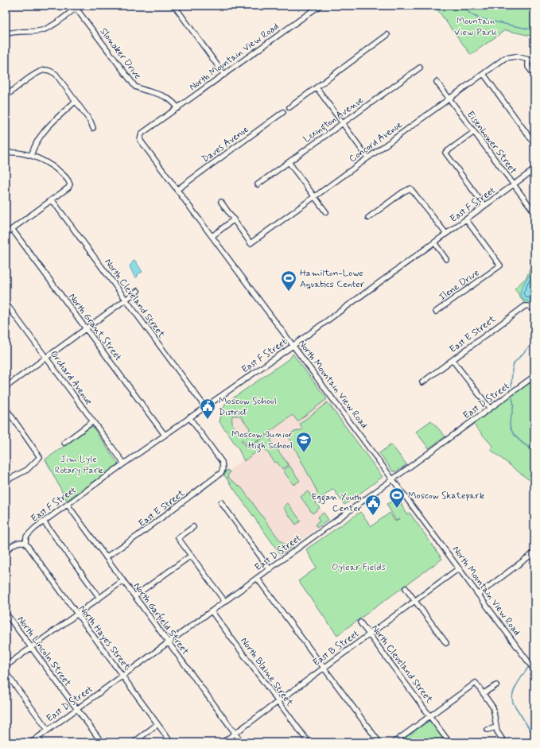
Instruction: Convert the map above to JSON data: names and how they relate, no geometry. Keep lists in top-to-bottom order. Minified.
{"streets":{"street":["Slonaker Drive","North Mountain View Road","Lexington Avenue","Concord Avenue","Eisenhower Street","Daves Avenue","East F Street","Ilene Drive","North Cleveland Street","North Grant Street","East E Street","Orchard Avenue","East D Street","North Garfield Street","North Hayes Street","East B Street","North Lincoln Street","North Blaine Street"]},"crossings":[["Slonaker Drive","North Mountain View Road"],["North Mountain View Road","Daves Avenue"],["North Mountain View Road","East F Street"],["North Mountain View Road","East D Street"],["North Mountain View Road","East B Street"],["Concord Avenue","Eisenhower Street"],["Eisenhower Street","East F Street"],["East F Street","Ilene Drive"],["East F Street","North Cleveland Street"],["East F Street","North Grant Street"],["East F Street","East E Street"],["East F Street","Orchard Avenue"],["East F Street","North Garfield Street"],["East F Street","North Hayes Street"],["North Cleveland Street","East B Street"],["East E Street","North Garfield Street"],["East D Street","North Garfield Street"],["East D Street","North Hayes Street"],["East D Street","North Lincoln Street"],["East D Street","North Blaine Street"],["North Garfield Street","East B Street"],["East B Street","North Blaine Street"]],"parks":["Mountain View Park","Jim Lyle Rotary Park","Oylear Fields"],"places":{"sports":["Hamilton-Lowe Aquatics Center","Moscow Skatepark"],"public building":["Moscow School District","Eggan Youth Center"],"school or university":["Moscow Junior High School"]}}
